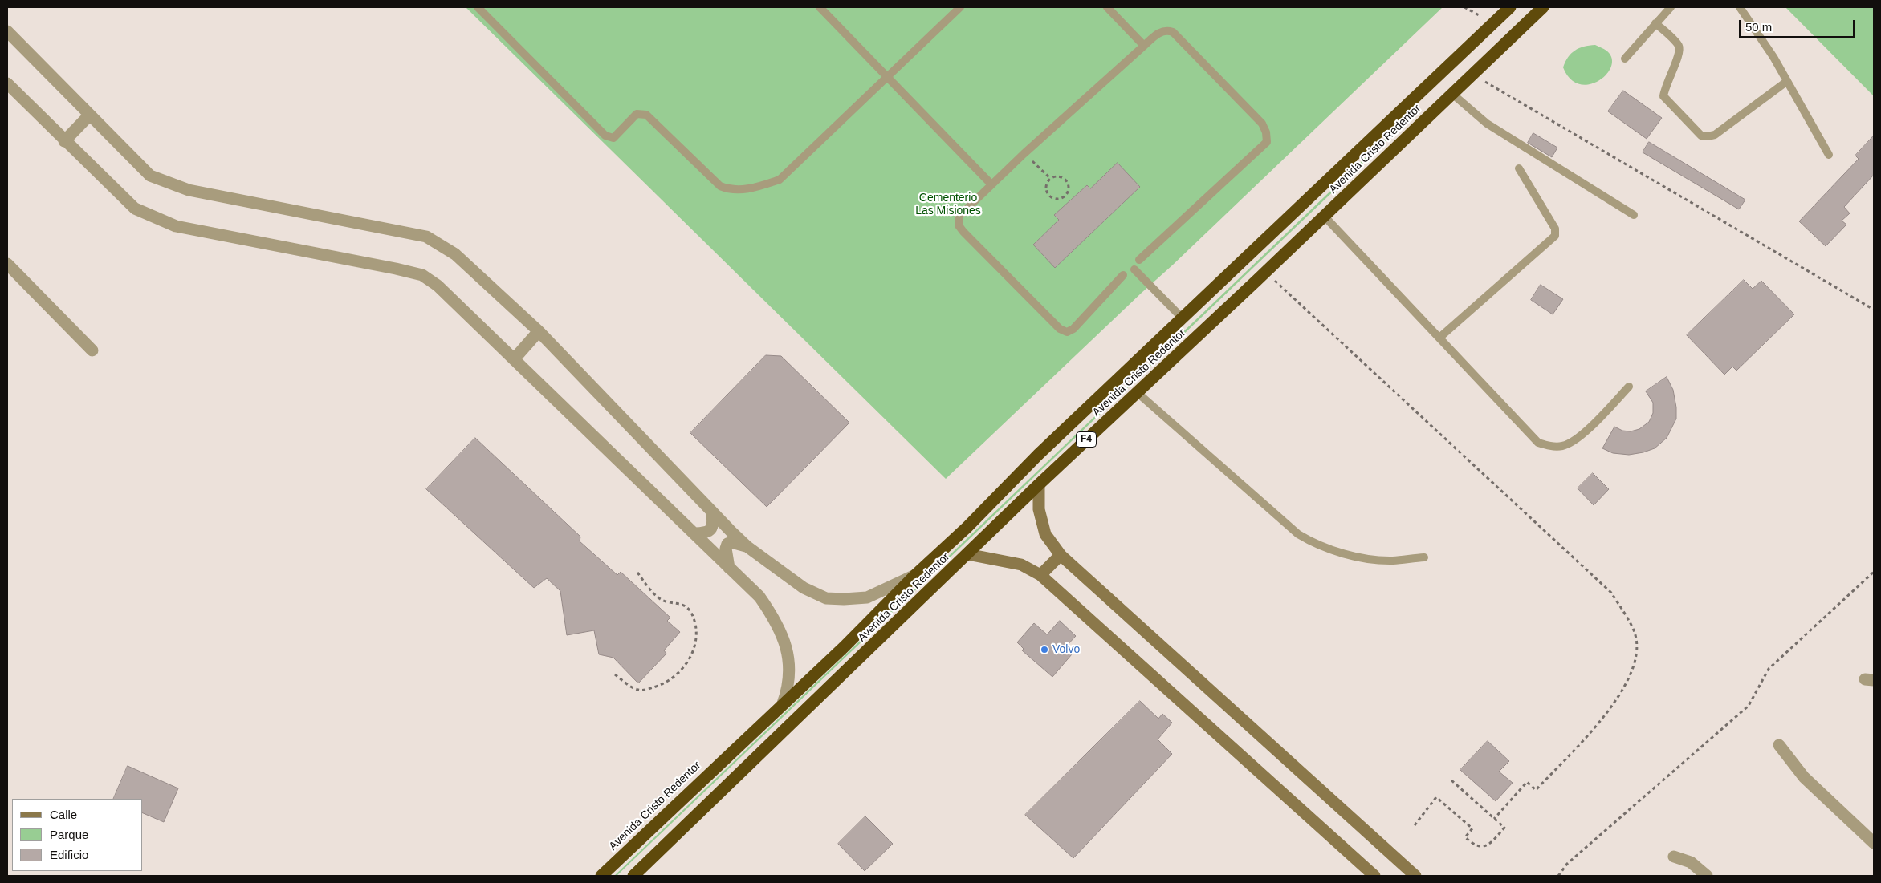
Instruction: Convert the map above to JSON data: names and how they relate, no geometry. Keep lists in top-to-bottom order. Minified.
{"streets":{"highway":["Avenida Cristo Redentor","F4"]},"parks":["Cementerio Las Misiones"],"places":["Volvo"],"legend":["Calle","Parque","Edificio"],"scale_bar":"50 m"}
